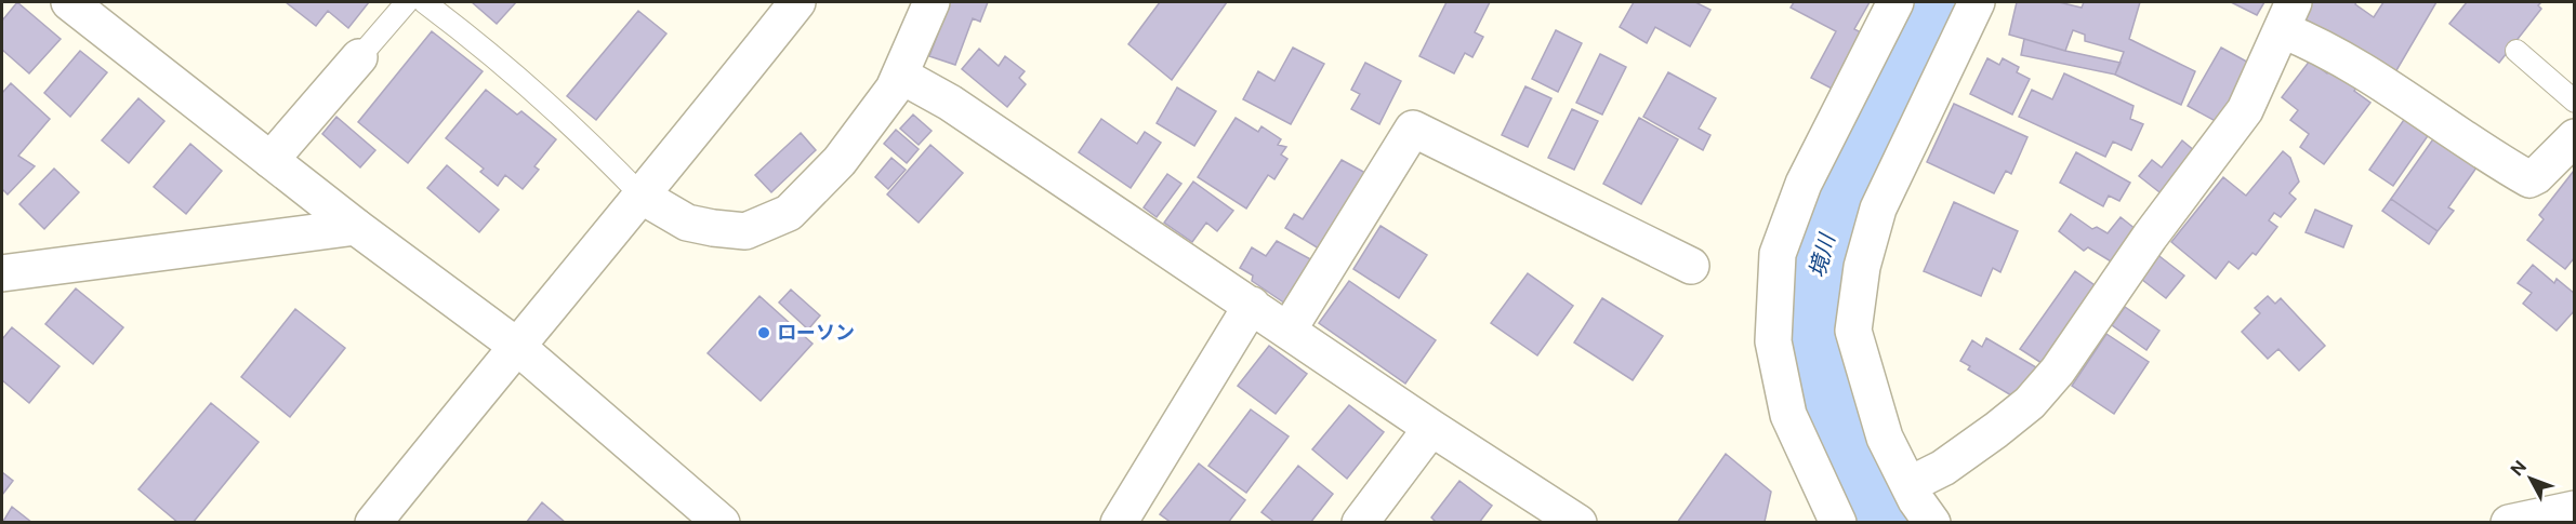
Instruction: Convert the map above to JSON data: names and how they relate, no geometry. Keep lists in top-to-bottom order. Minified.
{"water":["境川"],"places":["ローソン"],"north":"top left"}
